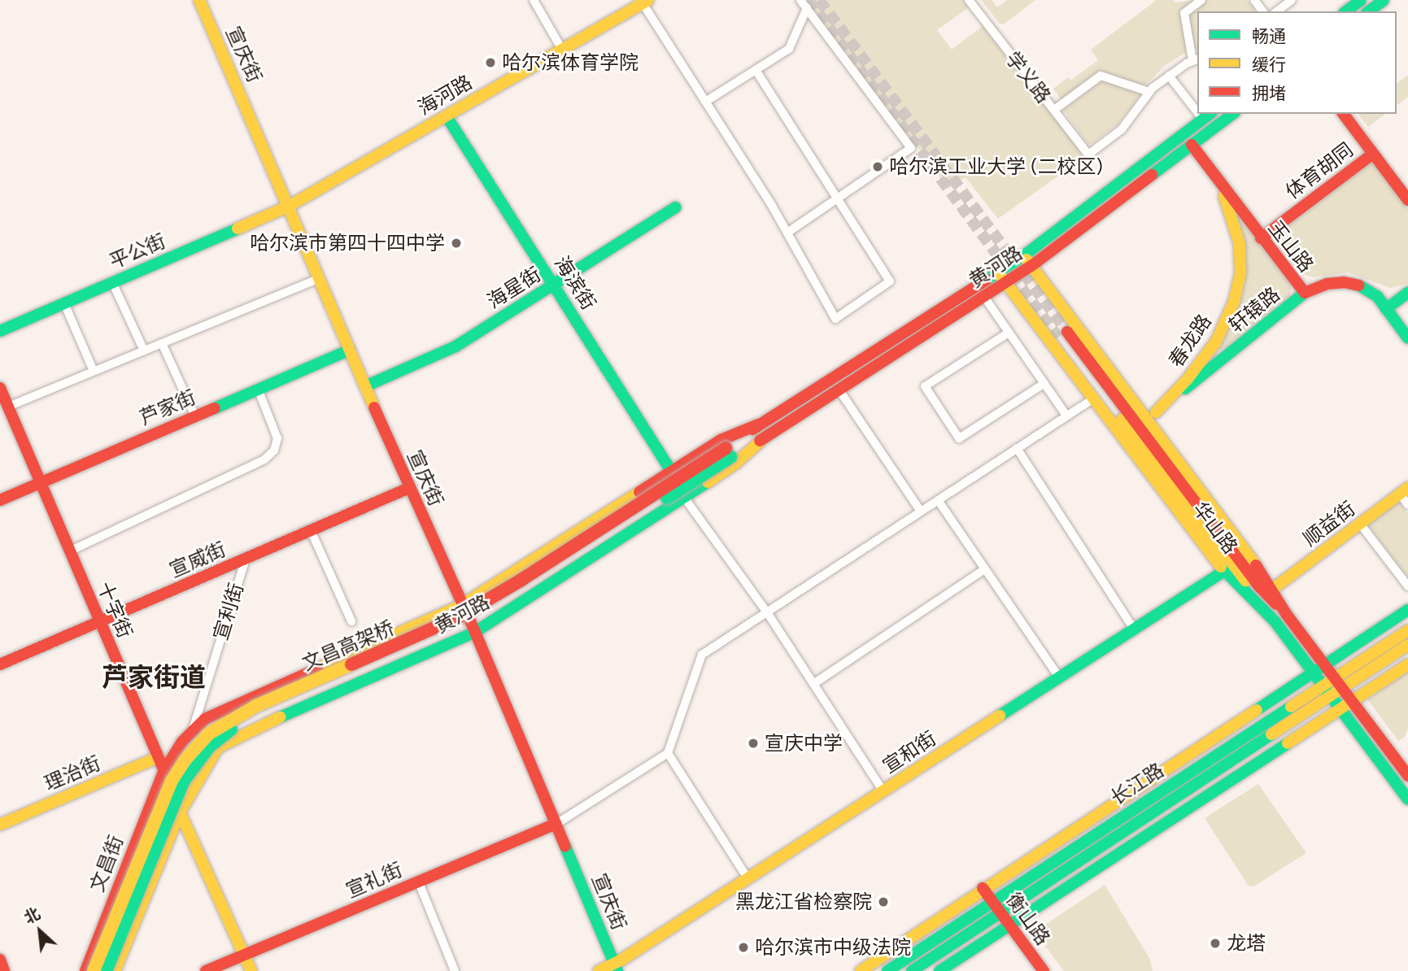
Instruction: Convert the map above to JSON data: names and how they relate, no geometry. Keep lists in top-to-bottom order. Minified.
{"streets":{"main road":["宣庆街","海河路","体育胡同","玉山路","平公街","黄河路","海滨街","海星街","轩辕路","春龙路","芦家街","顺益街","华山路","宣威街","十字街","文昌高架桥","宣和街","理治街","长江路","文昌街","宣礼街","衡山路"],"street":["学义路","宣利街"]},"crossings":[["宣庆街","海河路"],["宣庆街","平公街"],["宣庆街","黄河路"],["宣庆街","海星街"],["宣庆街","芦家街"],["宣庆街","宣威街"],["宣庆街","宣和街"],["宣庆街","宣礼街"],["海河路","平公街"],["海河路","海滨街"],["体育胡同","玉山路"],["玉山路","黄河路"],["玉山路","轩辕路"],["玉山路","春龙路"],["黄河路","海滨街"],["黄河路","华山路"],["黄河路","十字街"],["黄河路","宣利街"],["黄河路","文昌高架桥"],["黄河路","文昌街"],["海滨街","海星街"],["轩辕路","春龙路"],["轩辕路","华山路"],["春龙路","华山路"],["芦家街","十字街"],["顺益街","华山路"],["华山路","宣和街"],["华山路","长江路"],["宣威街","十字街"],["宣威街","宣利街"],["十字街","理治街"],["十字街","文昌街"],["十字街","宣礼街"],["长江路","衡山路"]],"districts":["芦家街道"],"places":["哈尔滨体育学院","哈尔滨工业大学 (二校区)","哈尔滨市第四十四中学","宣庆中学","黑龙江省检察院","龙塔","哈尔滨市中级法院"],"legend":["畅通","缓行","拥堵"],"north":"top left"}
